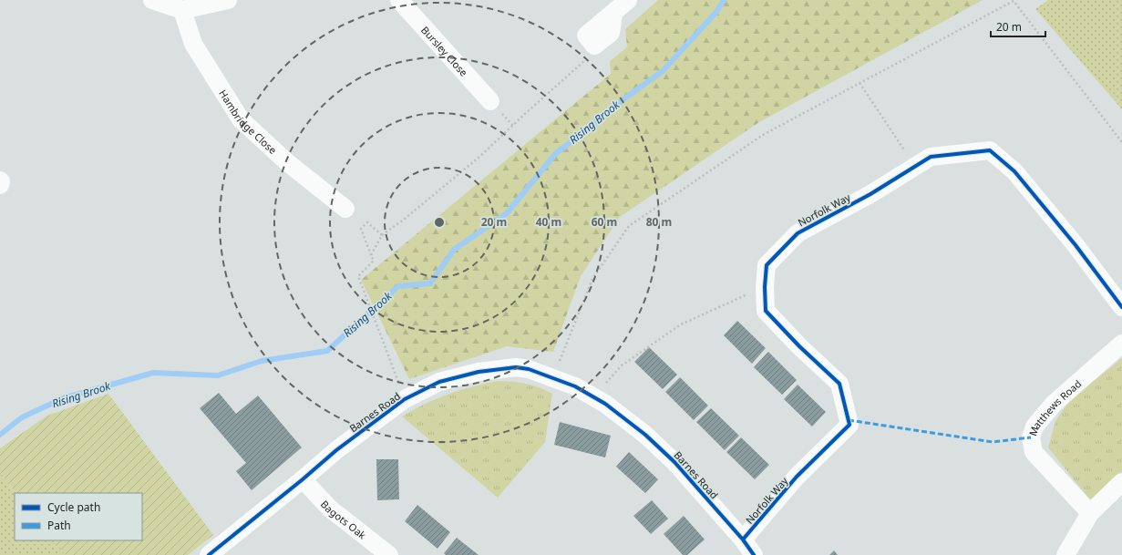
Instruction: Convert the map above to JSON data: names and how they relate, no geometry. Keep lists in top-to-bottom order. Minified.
{"streets":{"street":["Bursley Close","Hambridge Close","Norfolk Way","Matthews Road","Barnes Road","Bagots Oak"]},"crossings":[["Norfolk Way","Barnes Road"],["Barnes Road","Bagots Oak"]],"water":["Rising Brook"],"legend":["Cycle path","Path"],"scale_bar":"20 m","rings":["20 m","40 m","60 m","80 m"]}
